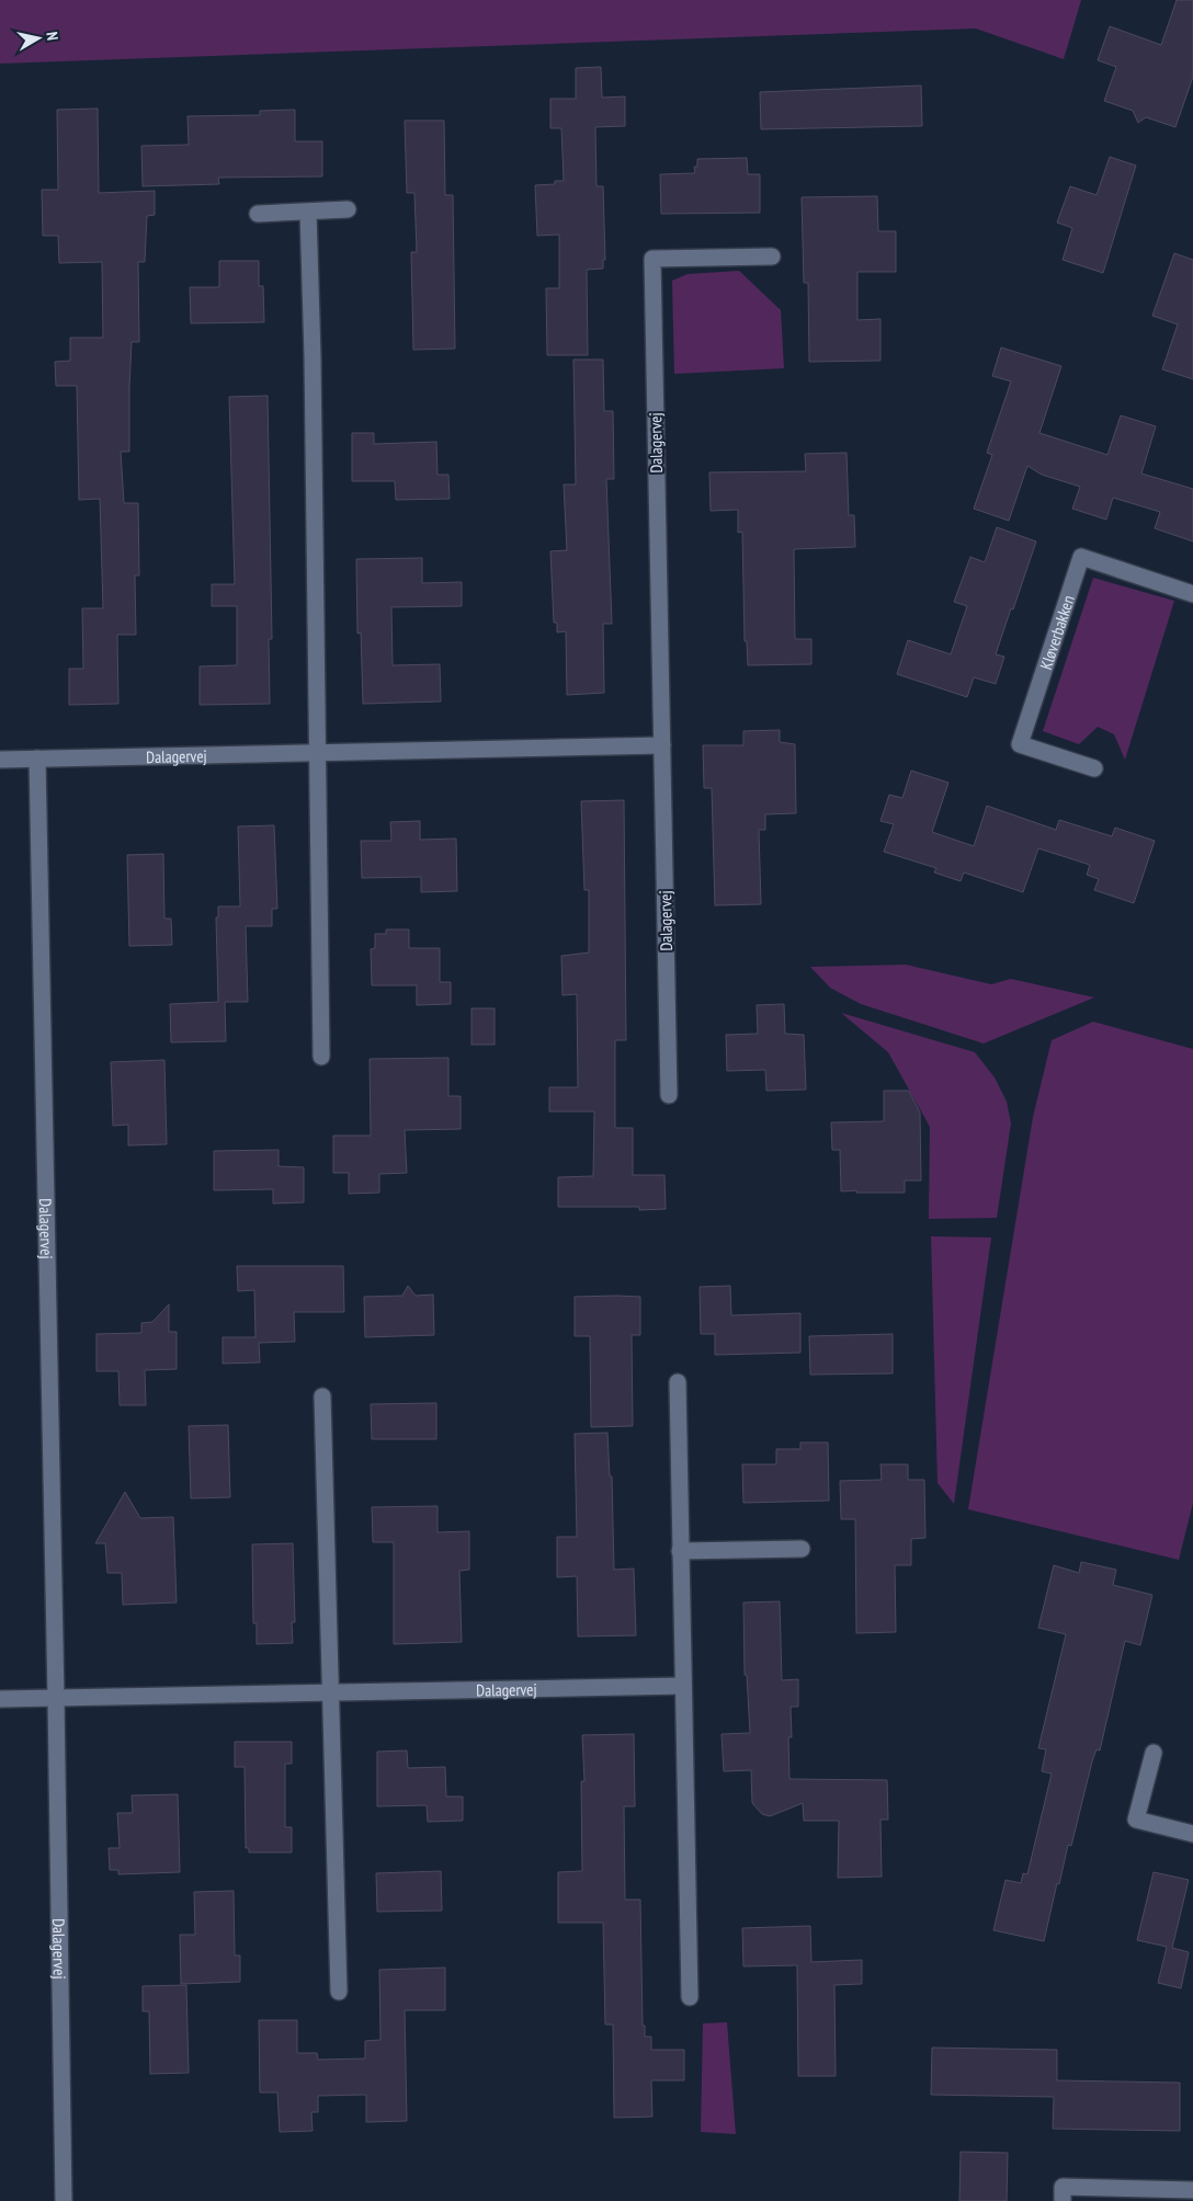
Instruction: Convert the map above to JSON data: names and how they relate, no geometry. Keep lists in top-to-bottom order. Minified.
{"streets":{"street":["Dalagervej","Kløverbakken"]},"north":"right"}
